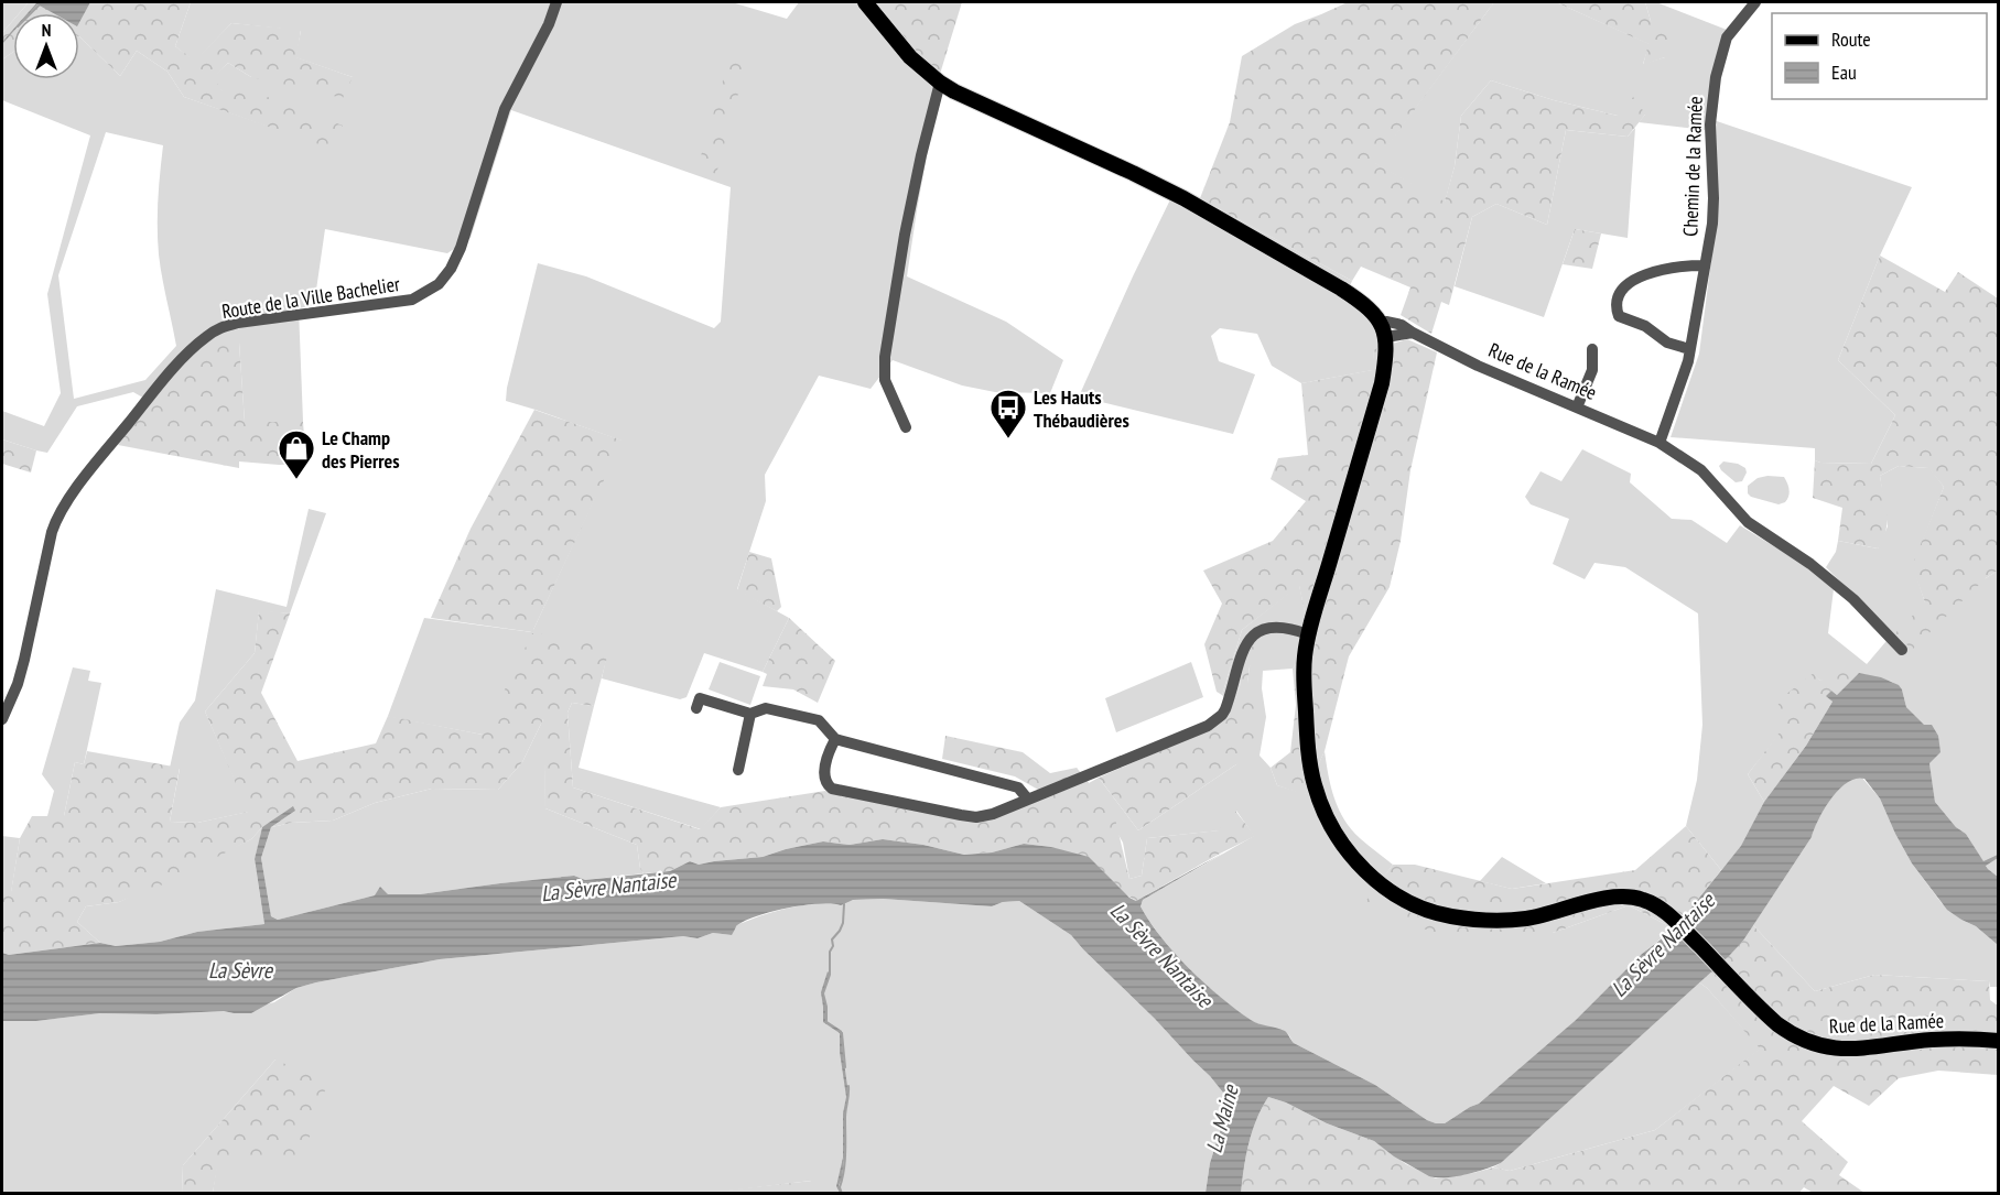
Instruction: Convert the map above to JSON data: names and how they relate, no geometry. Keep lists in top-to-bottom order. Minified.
{"streets":{"main road":["Rue de la Ramée"],"street":["Chemin de la Ramée","Route de la Ville Bachelier"]},"crossings":[["Chemin de la Ramée","Rue de la Ramée"]],"water":["La Sèvre Nantaise","La Sèvre","La Maine"],"places":{"bus stop":["Les Hauts Thébaudières"],"shop":["Le Champ des Pierres"]},"legend":["Route","Eau"],"north":"top"}
